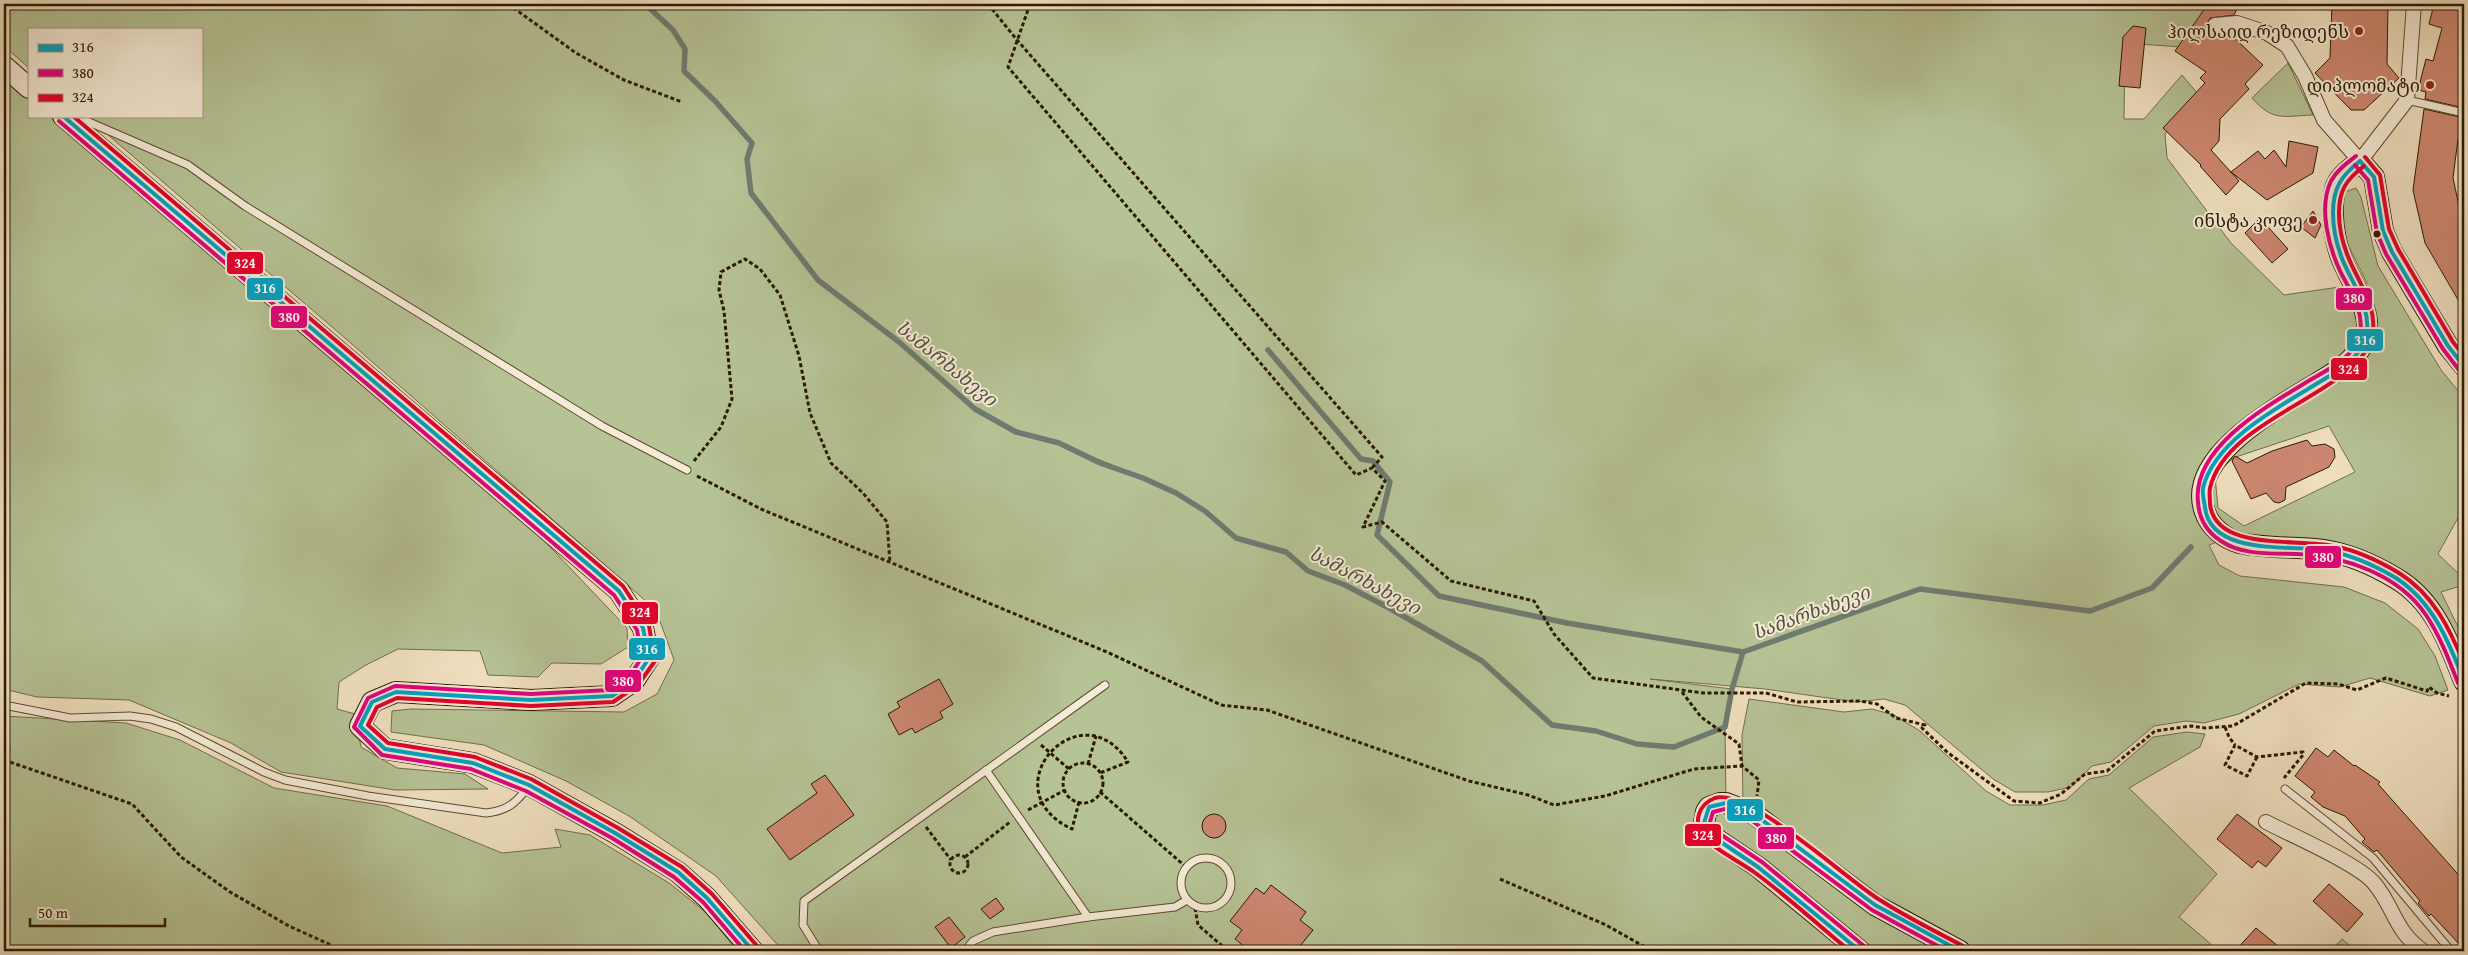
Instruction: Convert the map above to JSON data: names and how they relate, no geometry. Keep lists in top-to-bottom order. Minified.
{"water":["სამარხახევი"],"places":["ჰილსაიდ რეზიდენს","დიპლომატი","ინსტა კოფე"],"lines":["transit line 316","transit line 324","transit line 380"],"legend":["316","380","324"],"scale_bar":"50 m"}
